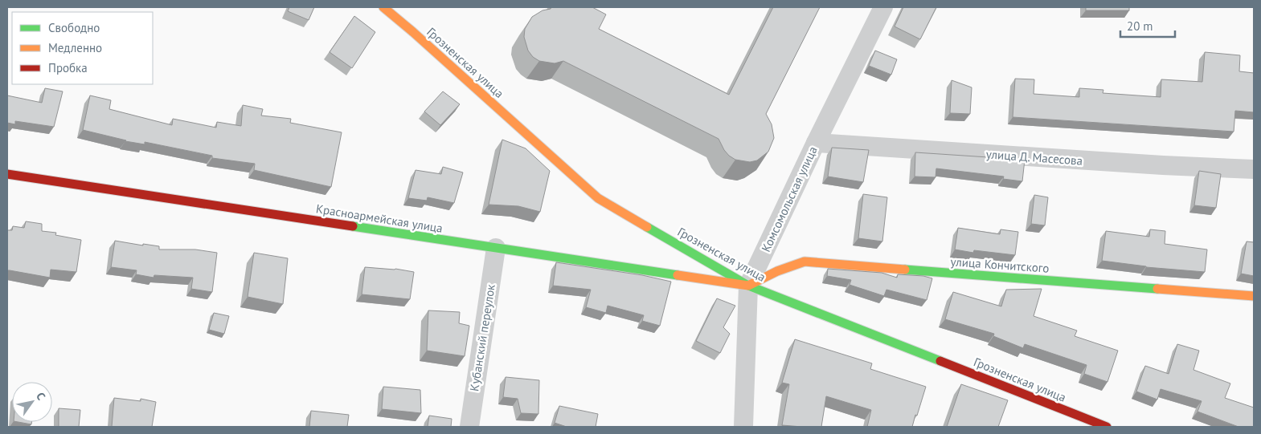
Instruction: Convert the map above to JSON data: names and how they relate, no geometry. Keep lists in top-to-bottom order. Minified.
{"streets":{"street":["Грозненская улица","улица Д. Масесова","Комсомольская улица","Красноармейская улица","улица Кончитского","Кубанский переулок"]},"crossings":[["Грозненская улица","Комсомольская улица"],["Грозненская улица","Красноармейская улица"],["Грозненская улица","улица Кончитского"],["улица Д. Масесова","Комсомольская улица"],["Комсомольская улица","Красноармейская улица"],["Комсомольская улица","улица Кончитского"],["Красноармейская улица","улица Кончитского"],["Красноармейская улица","Кубанский переулок"]],"legend":["Свободно","Медленно","Пробка"],"scale_bar":"20 m","north":"top right"}
